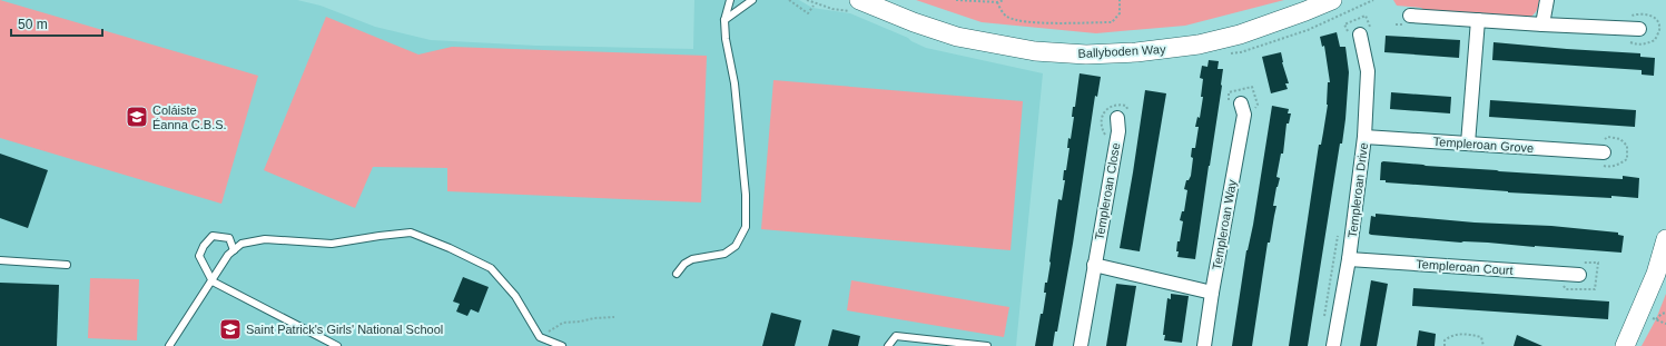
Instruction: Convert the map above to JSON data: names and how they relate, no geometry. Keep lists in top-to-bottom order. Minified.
{"streets":{"main road":["Ballyboden Way"],"street":["Templeroan Grove","Templeroan Drive","Templeroan Close","Templeroan Way","Templeroan Court"]},"crossings":[["Templeroan Grove","Templeroan Drive"],["Templeroan Drive","Templeroan Court"]],"places":{"school or university":["Coláiste Éanna C.B.S.","Saint Patrick's Girls' National School"]},"scale_bar":"50 m"}
